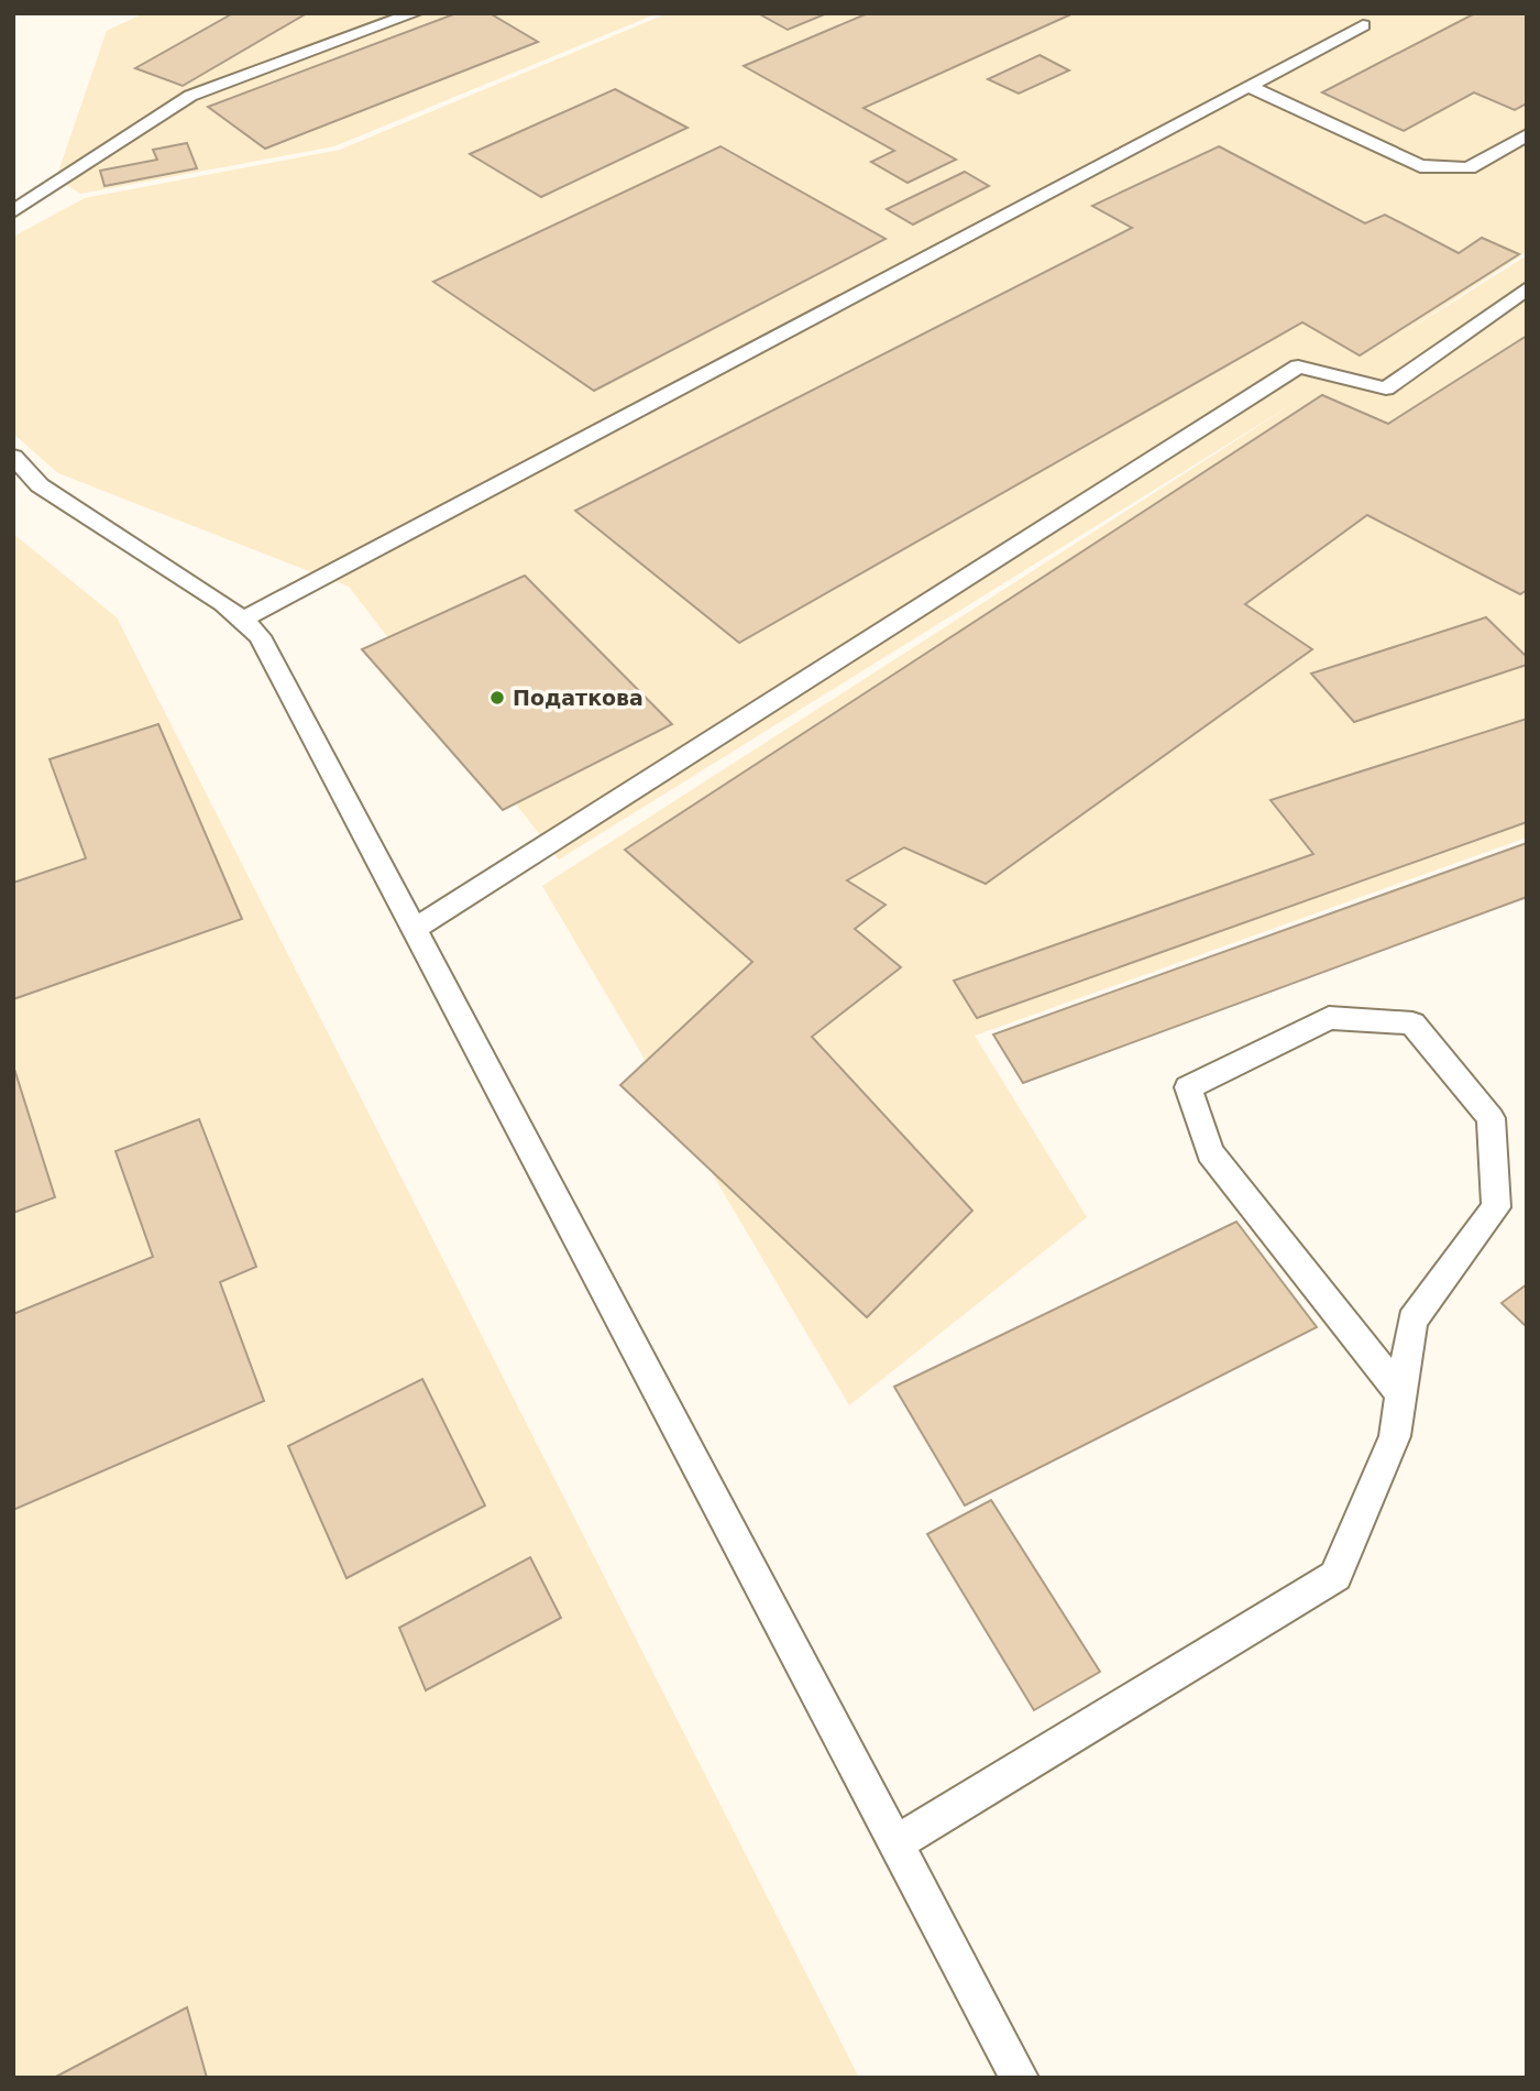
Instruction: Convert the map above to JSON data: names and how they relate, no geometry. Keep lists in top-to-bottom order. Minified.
{"places":["Податкова"]}
